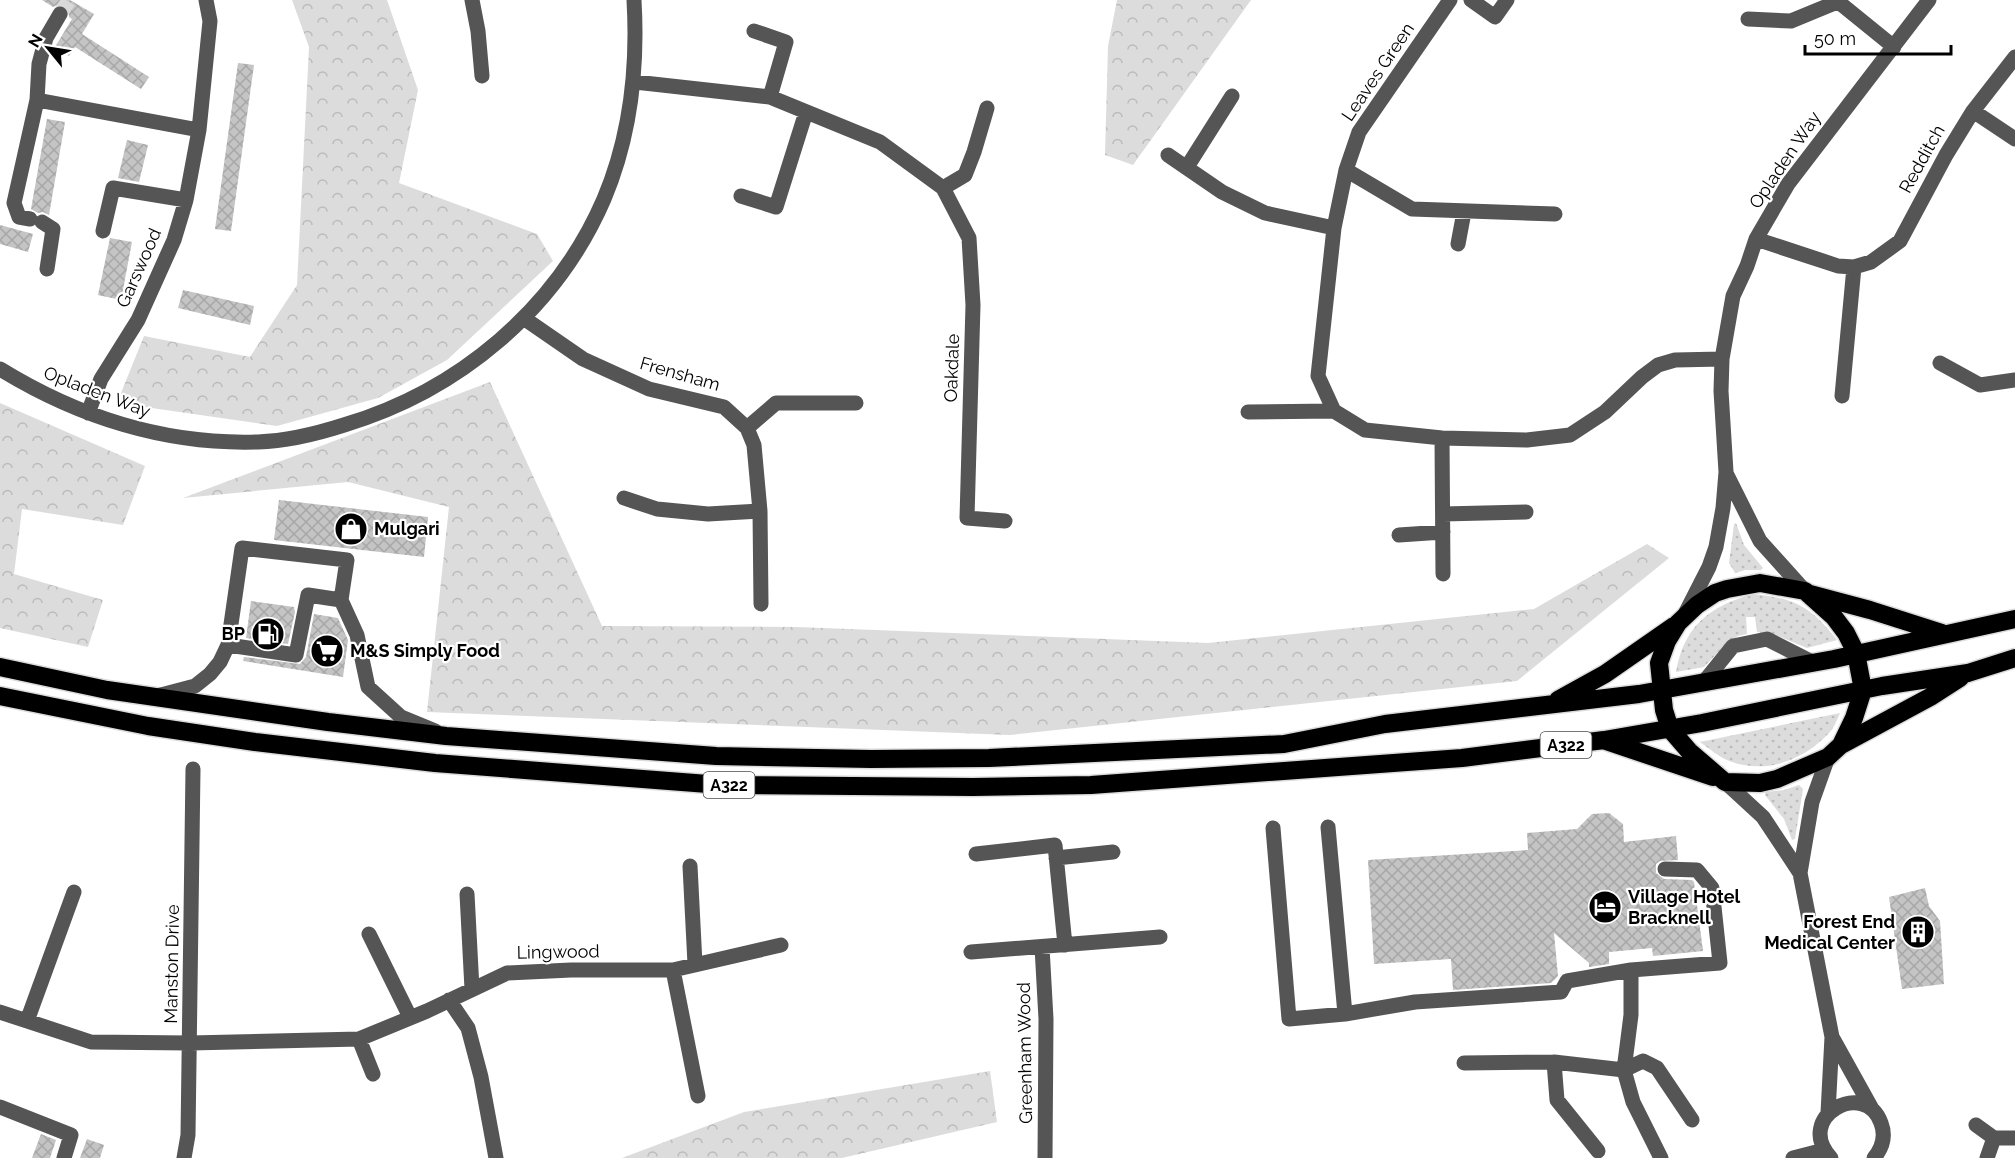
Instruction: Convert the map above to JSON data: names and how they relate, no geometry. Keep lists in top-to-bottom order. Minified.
{"streets":{"highway":["A322"],"street":["Leaves Green","Redditch","Opladen Way","Garswood","Oakdale","Frensham","Lingwood","Manston Drive","Greenham Wood"]},"crossings":[["Opladen Way","Garswood"],["Opladen Way","Oakdale"],["Opladen Way","Frensham"],["Opladen Way","A322"],["Lingwood","Manston Drive"]],"places":{"shop":["Mulgari"],"fuel station":["BP"],"supermarket":["M&S Simply Food"],"hotel":["Village Hotel Bracknell"],"building":["Forest End Medical Center"]},"scale_bar":"50 m","north":"top left"}
